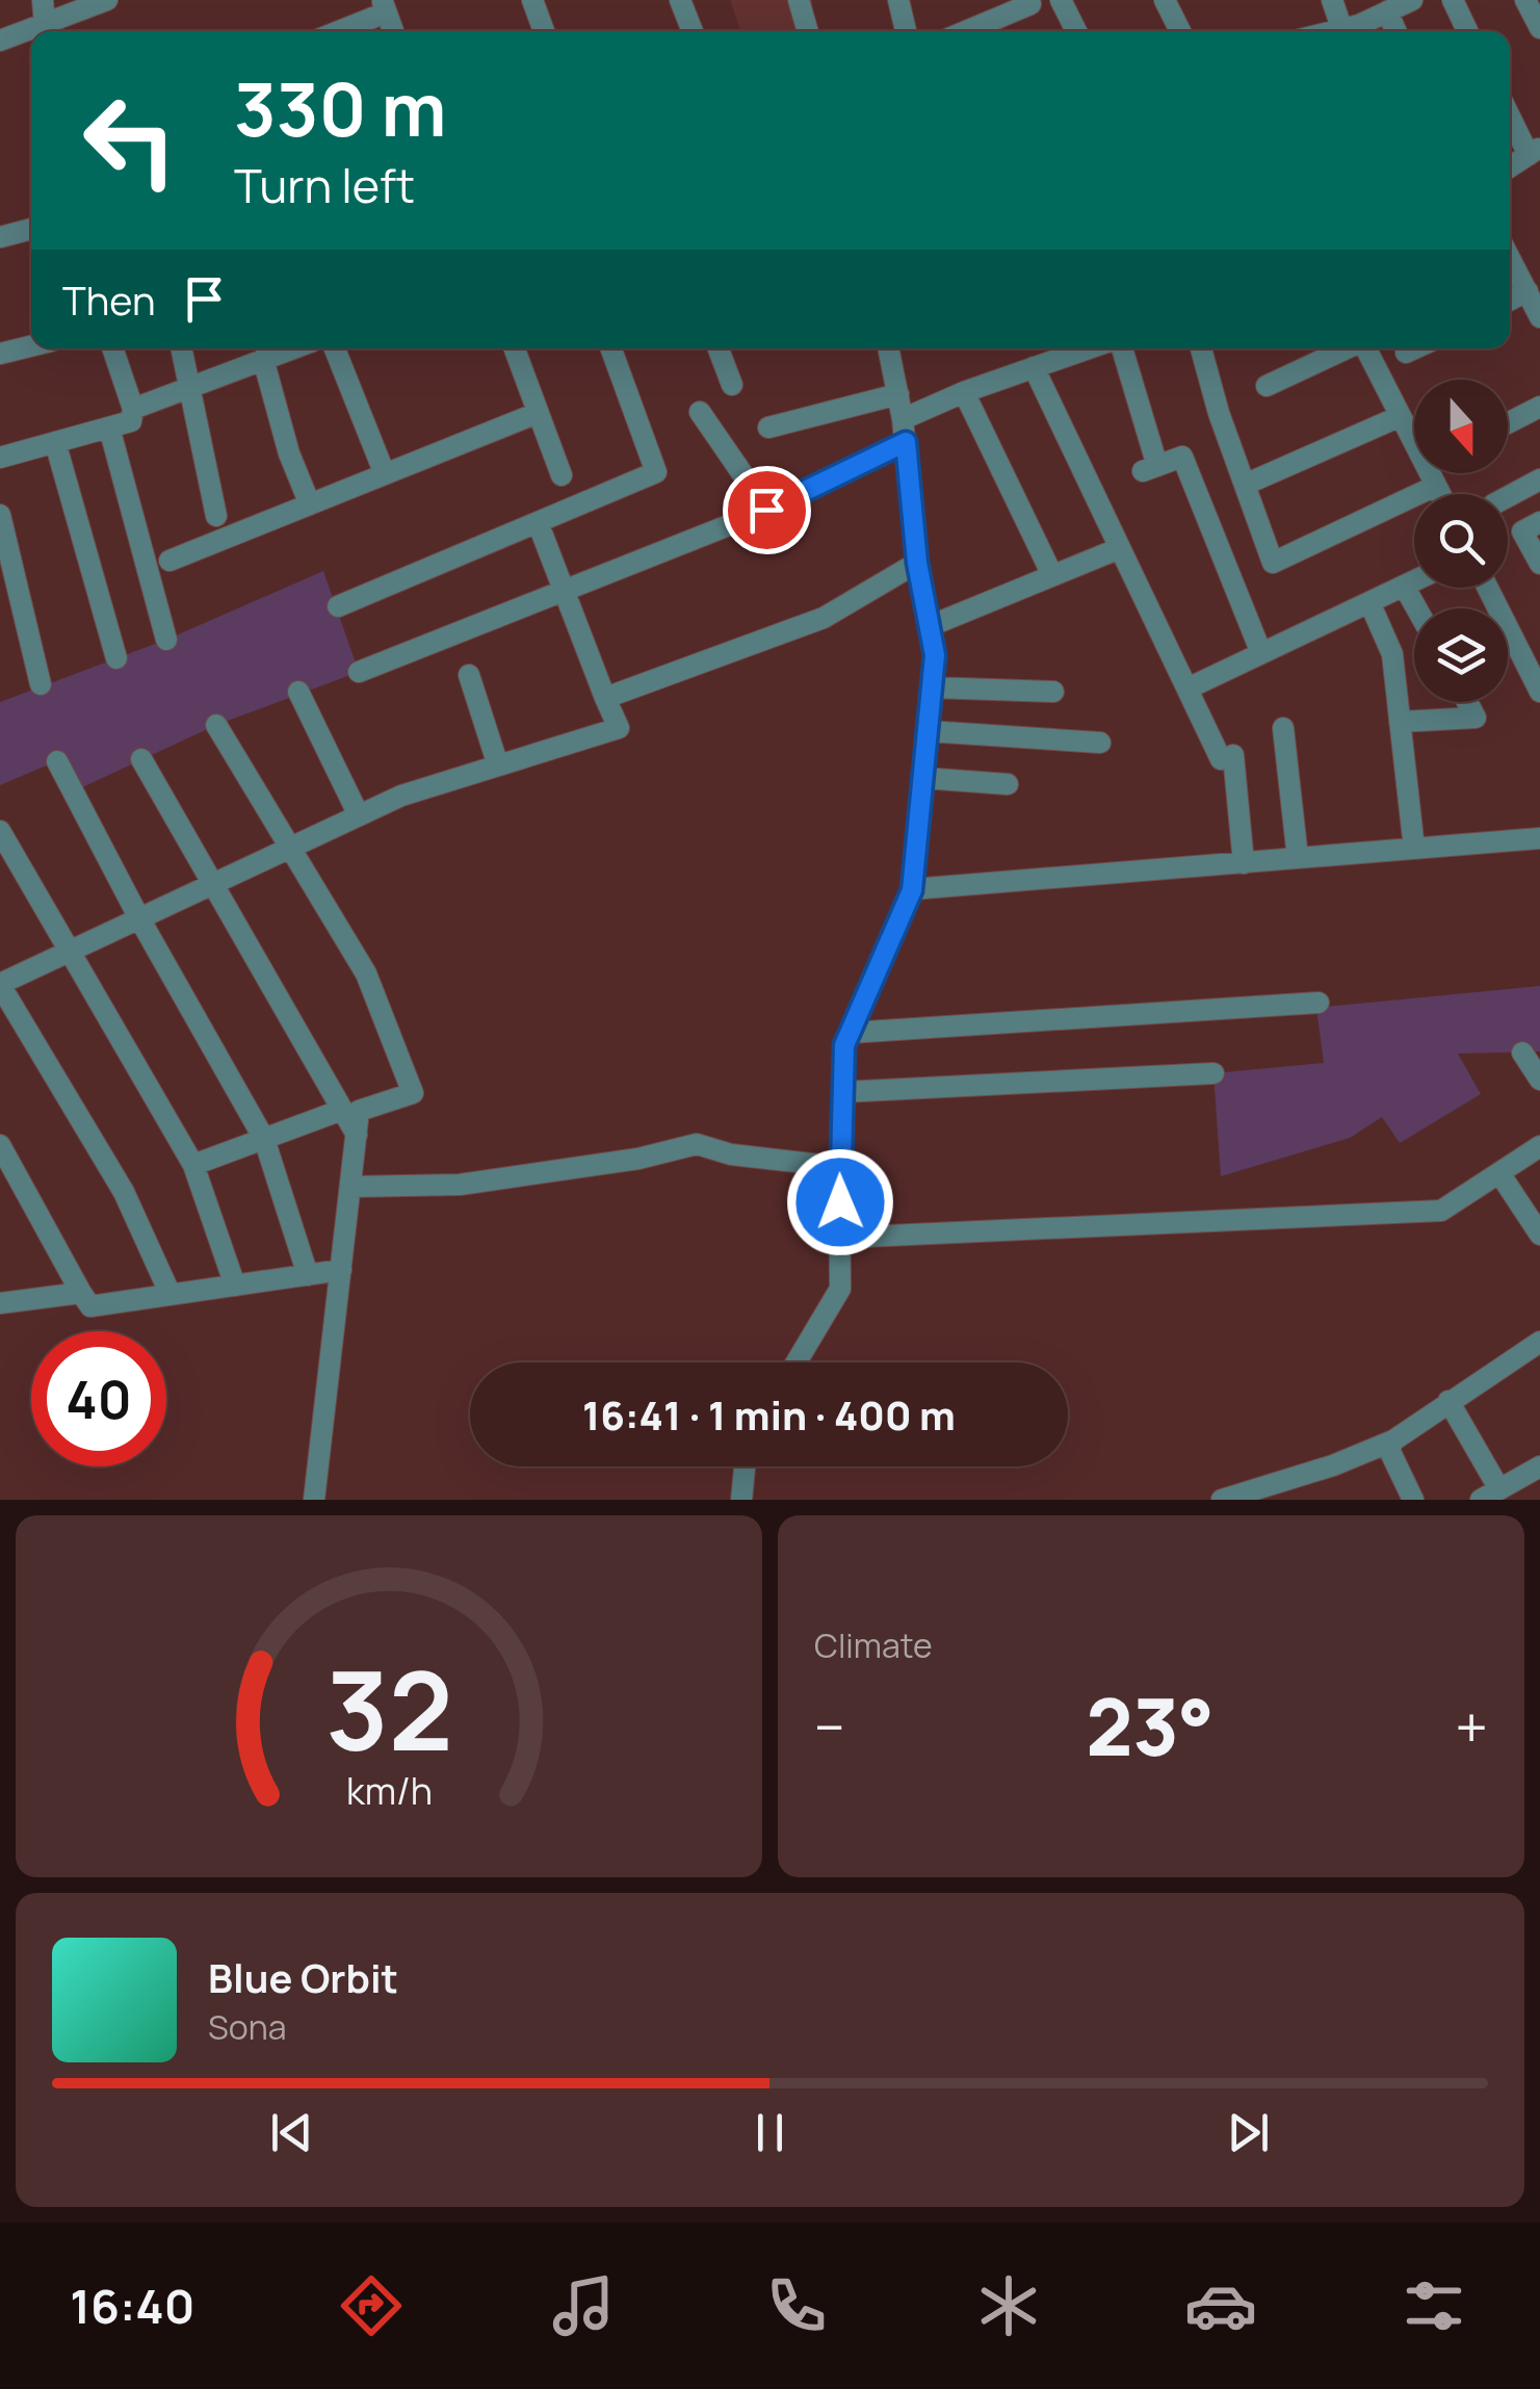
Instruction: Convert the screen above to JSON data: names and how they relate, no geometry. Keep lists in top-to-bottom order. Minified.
{"north":"bottom","page":{"turn":["330 m","Turn left"],"then":"Then","limit":"40","trip":"16:41 · 1 min · 400 m","tile":"Climate","heat":["−","23°","+"],"song":["Blue Orbit","Sona"],"tabs":"16:40","gauge":["32","km/h"]}}
